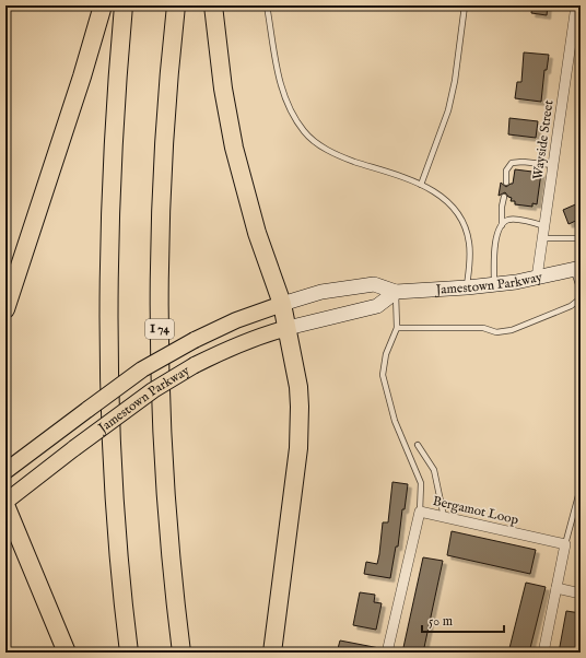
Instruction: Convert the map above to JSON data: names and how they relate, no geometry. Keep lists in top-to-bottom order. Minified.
{"streets":{"highway":["I 74"],"main road":["Jamestown Parkway"],"street":["Wayside Street","Bergamot Loop"]},"crossings":[["Wayside Street","Jamestown Parkway"]],"scale_bar":"50 m"}
